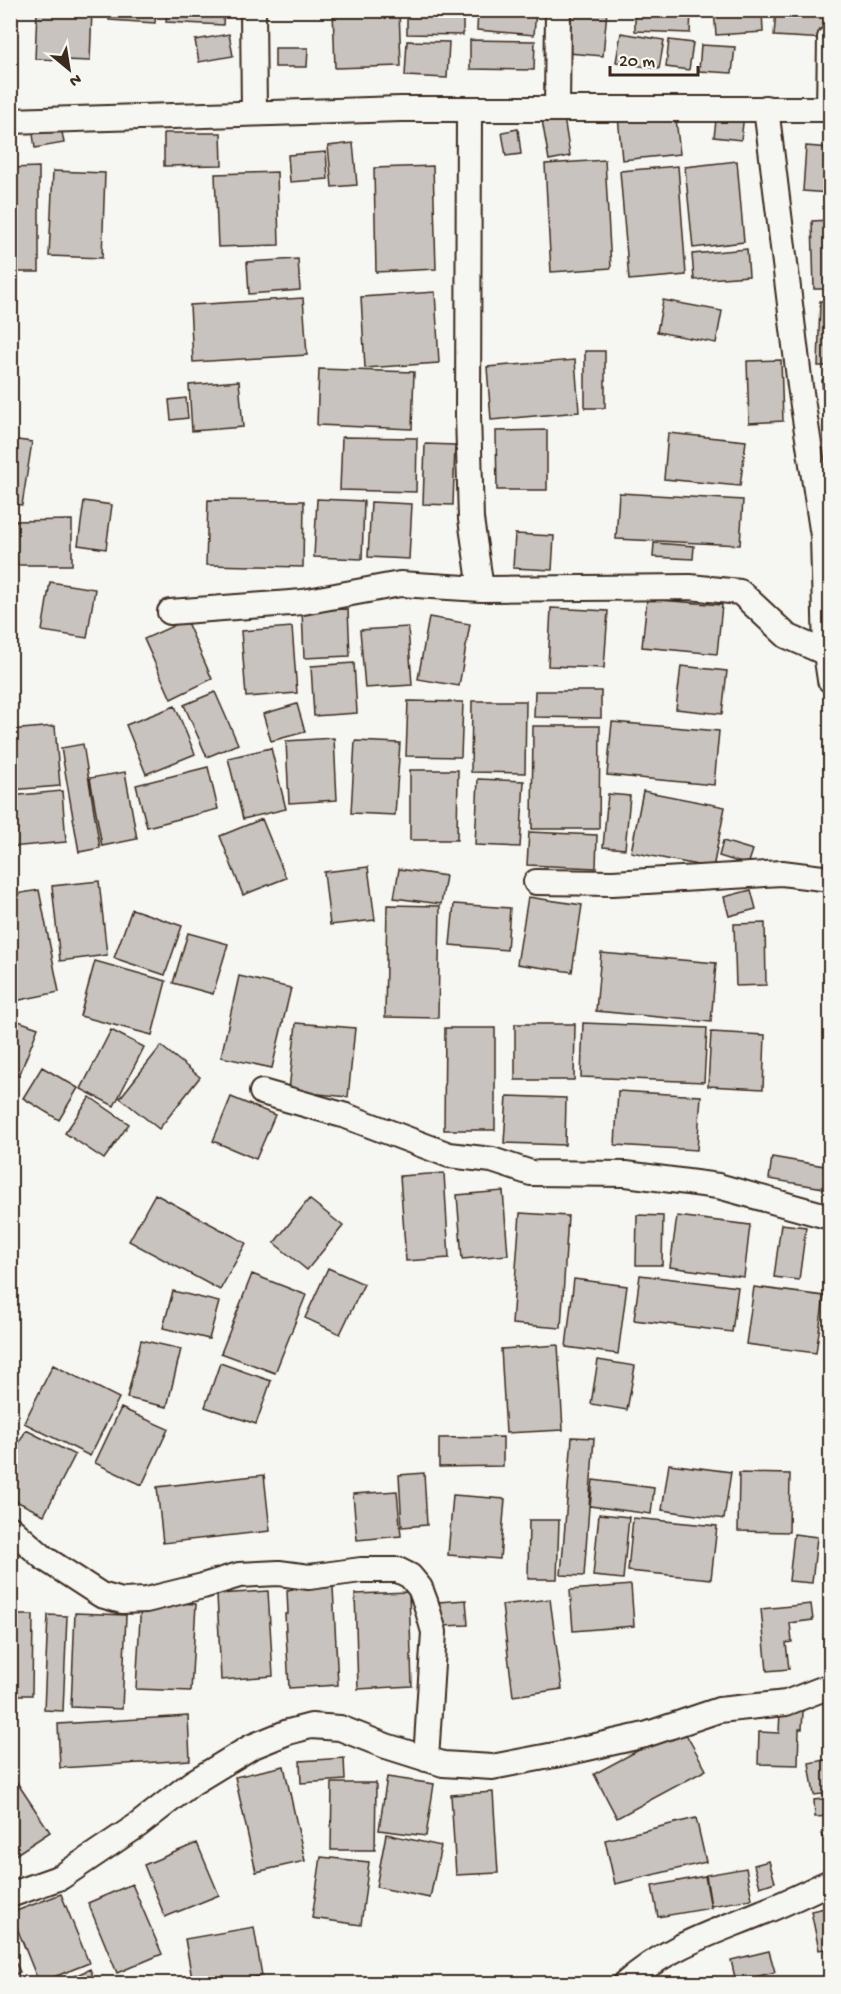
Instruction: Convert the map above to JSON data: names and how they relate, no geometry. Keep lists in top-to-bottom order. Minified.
{"scale_bar":"20 m","north":"bottom right"}
